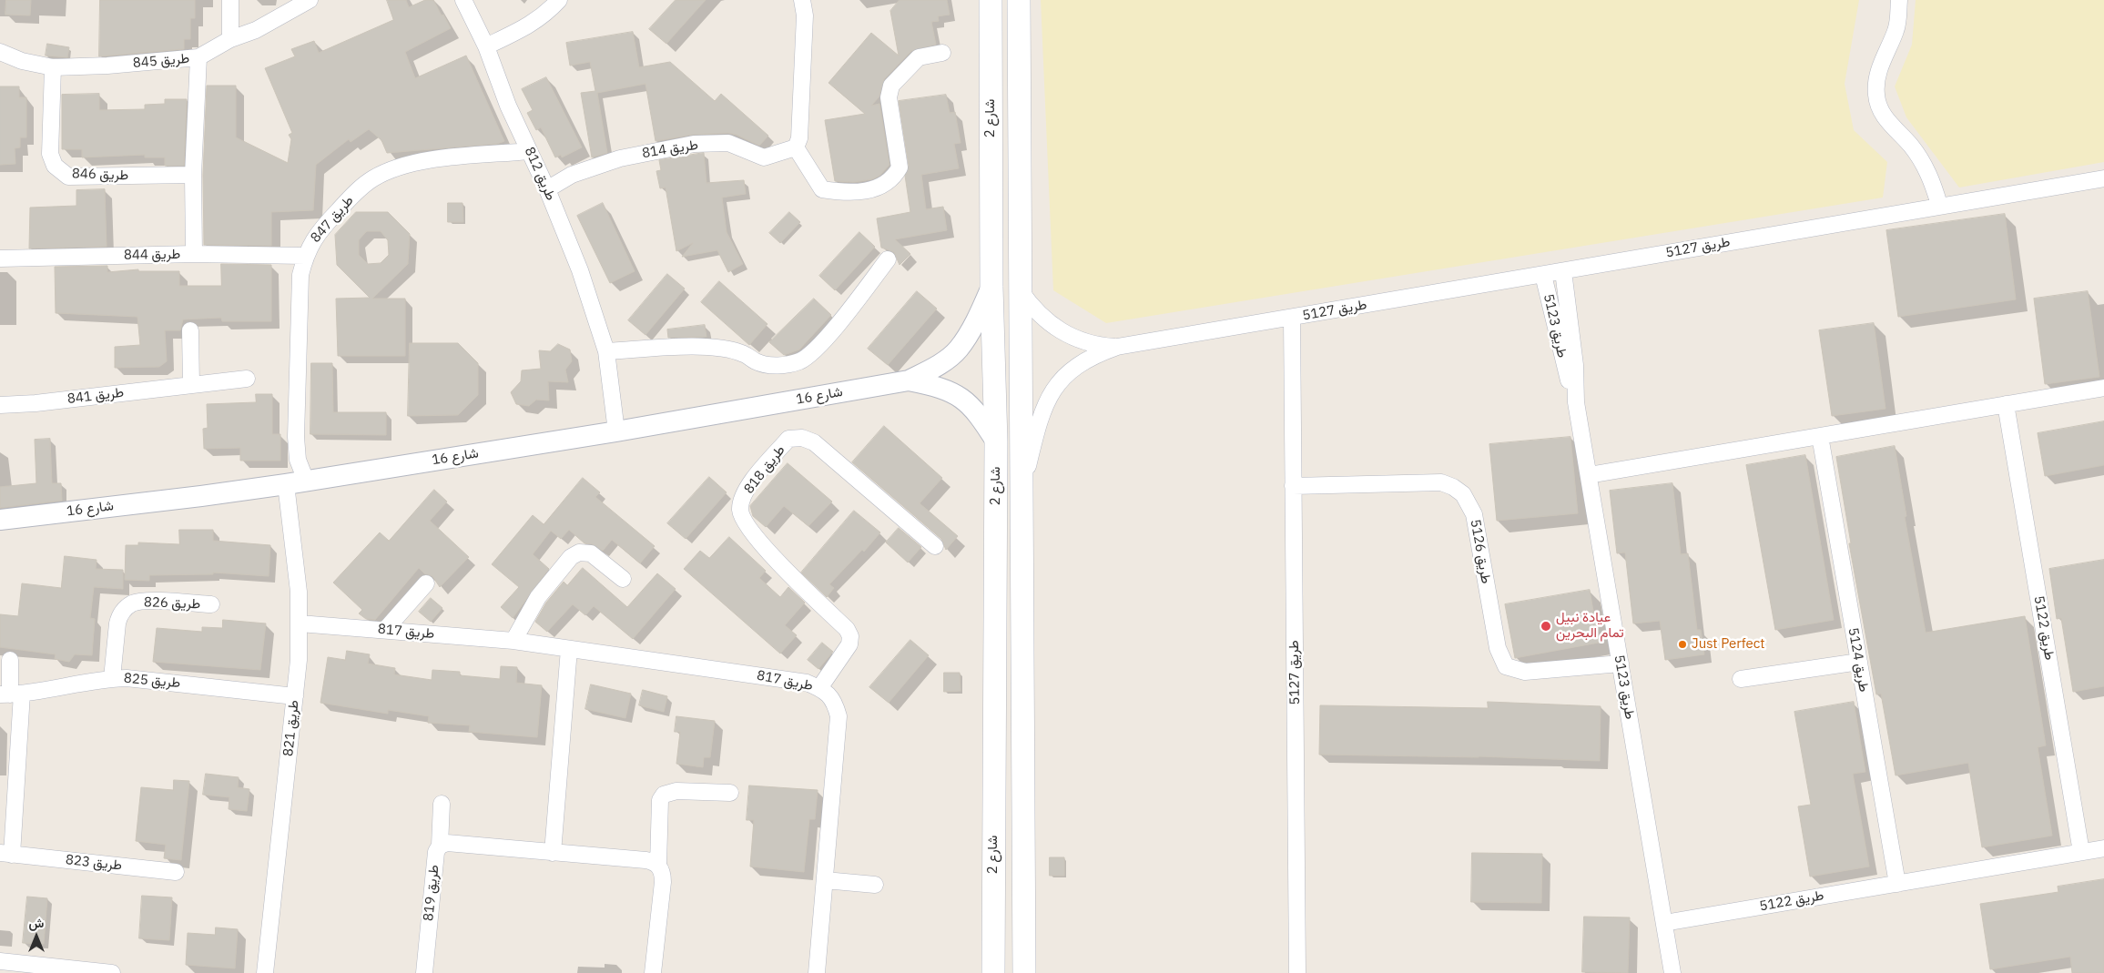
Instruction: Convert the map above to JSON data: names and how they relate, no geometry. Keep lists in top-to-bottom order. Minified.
{"streets":{"main road":["شارع 2"],"street":["طريق 845","طريق 814","طريق 812","طريق 846","طريق 847","طريق 5127","طريق 844","طريق 5123","طريق 841","شارع 16","طريق 818","طريق 5126","طريق 826","طريق 5122","طريق 817","طريق 5124","طريق 825","طريق 821","طريق 823","طريق 819"]},"crossings":[["طريق 845","طريق 846"],["شارع 2","طريق 5127"],["شارع 2","شارع 16"],["طريق 814","طريق 812"],["طريق 812","طريق 847"],["طريق 812","شارع 16"],["طريق 847","طريق 844"],["طريق 847","شارع 16"],["طريق 5127","طريق 5123"],["طريق 5127","طريق 5126"],["طريق 5123","طريق 5126"],["طريق 5123","طريق 5122"],["شارع 16","طريق 821"],["طريق 818","طريق 817"],["طريق 826","طريق 825"],["طريق 5122","طريق 5124"],["طريق 817","طريق 821"],["طريق 825","طريق 821"],["طريق 825","طريق 823"]],"places":["عيادة نبيل تمام البحرين","Just Perfect"],"north":"top"}
